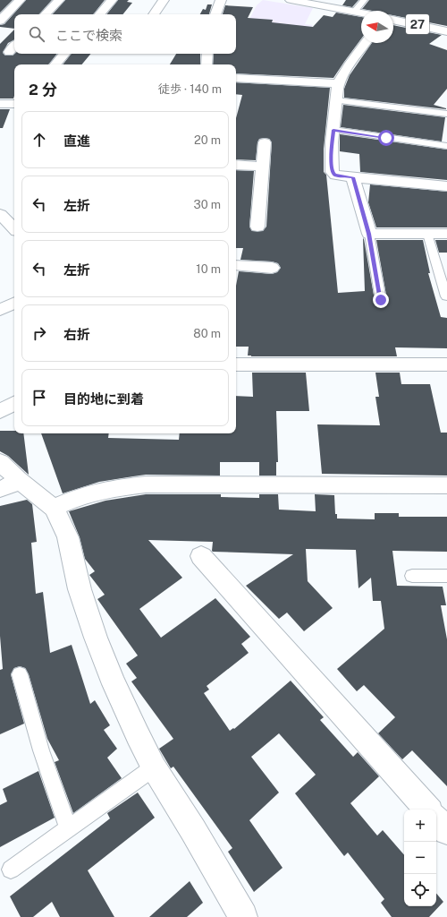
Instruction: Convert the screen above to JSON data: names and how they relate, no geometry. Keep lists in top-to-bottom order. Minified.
{"streets":{"street":["27"]},"north":"left","page":{"search":"ここで検索","heading":["2 分","徒歩 · 140 m"],"list":[["直進","20 m"],["左折","30 m"],["左折","10 m"],["右折","80 m"],"目的地に到着"],"map_buttons":["+","−"]}}
